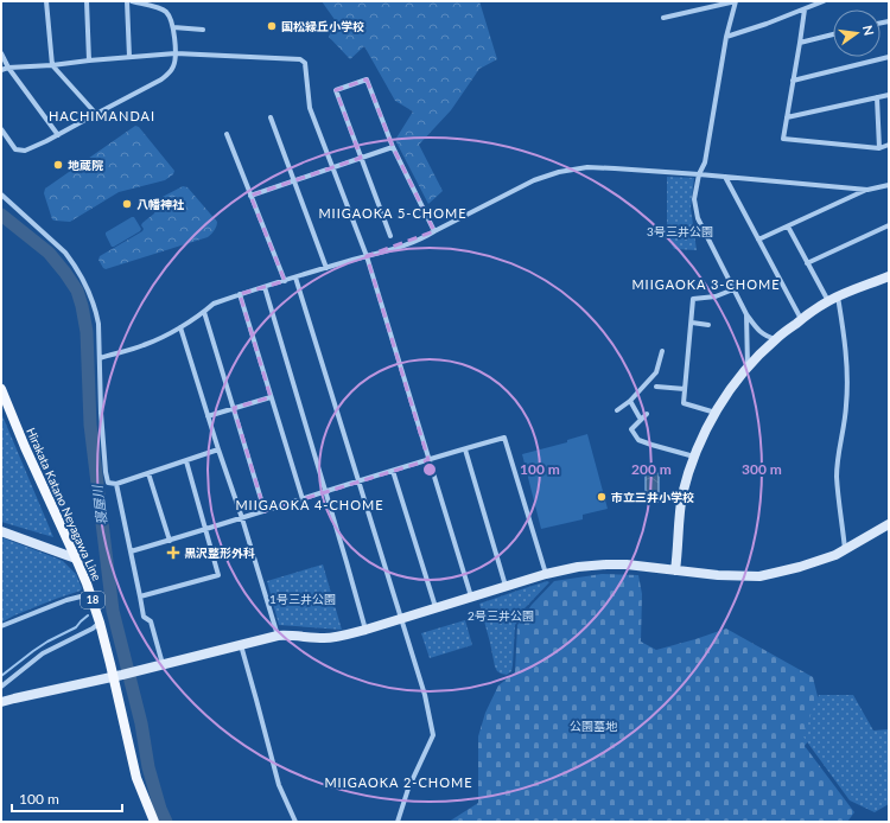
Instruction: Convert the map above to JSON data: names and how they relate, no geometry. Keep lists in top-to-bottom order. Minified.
{"streets":{"main road":["Hirakata Katano Neyagawa Line","18"]},"districts":["HACHIMANDAI","MIIGAOKA 5-CHOME","MIIGAOKA 3-CHOME","MIIGAOKA 4-CHOME","MIIGAOKA 2-CHOME"],"water":["寝屋川"],"parks":["3号三井公園","1号三井公園","2号三井公園","公園墓地"],"places":{"other":["国松緑丘小学校","地蔵院","八幡神社","市立三井小学校"],"health":["黒沢整形外科"]},"scale_bar":"100 m","north":"right","rings":["100 m","200 m","300 m"]}
